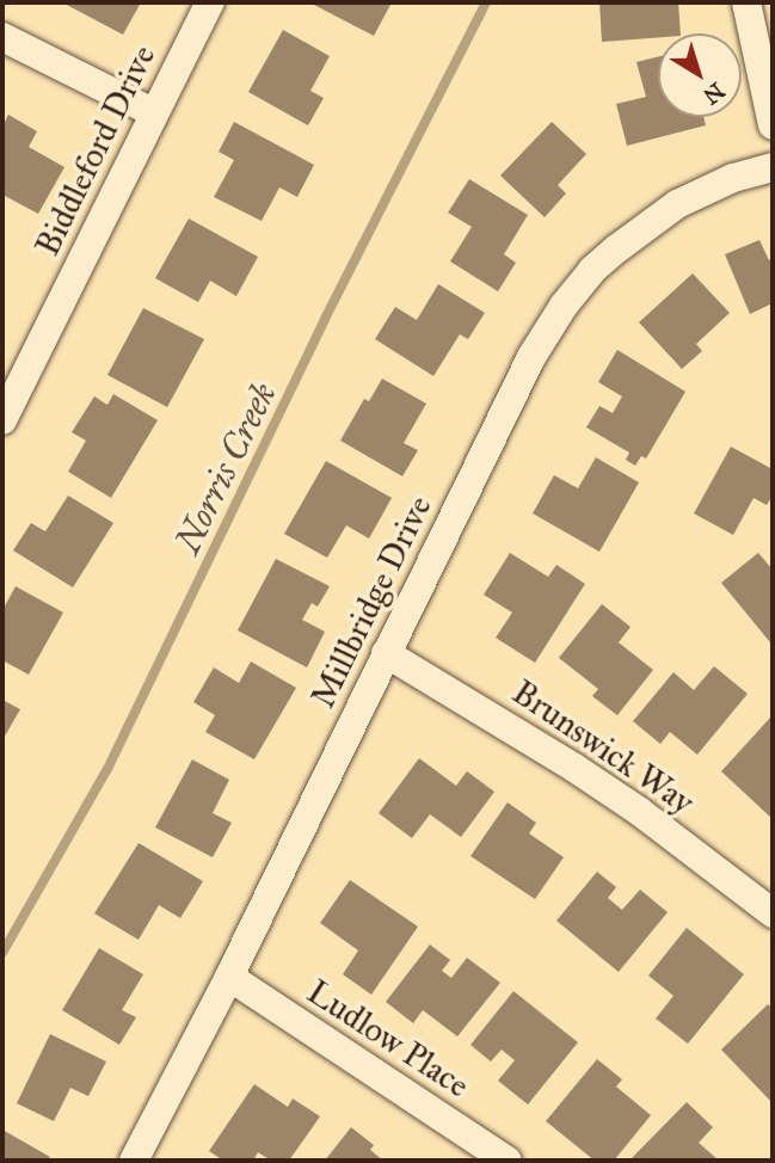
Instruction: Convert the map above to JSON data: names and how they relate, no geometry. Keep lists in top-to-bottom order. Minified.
{"streets":{"street":["Biddleford Drive","Millbridge Drive","Brunswick Way","Ludlow Place"]},"crossings":[["Millbridge Drive","Brunswick Way"],["Millbridge Drive","Ludlow Place"]],"water":["Norris Creek"],"north":"bottom right"}
